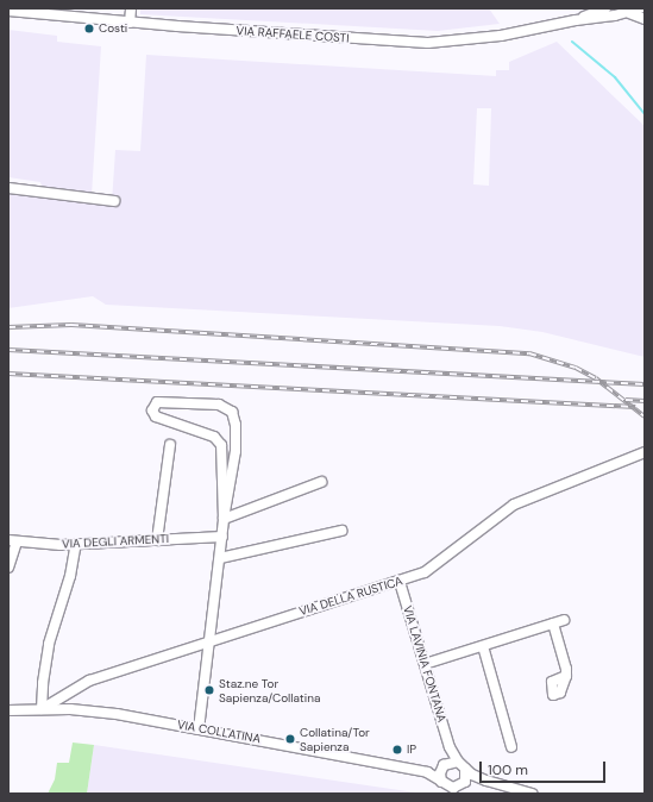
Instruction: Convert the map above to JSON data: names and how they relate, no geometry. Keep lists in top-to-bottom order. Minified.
{"streets":{"street":["VIA RAFFAELE COSTI","VIA DEGLI ARMENTI","VIA DELLA RUSTICA","VIA LAVINIA FONTANA","VIA COLLATINA"]},"crossings":[["VIA DELLA RUSTICA","VIA LAVINIA FONTANA"],["VIA DELLA RUSTICA","VIA COLLATINA"],["VIA LAVINIA FONTANA","VIA COLLATINA"]],"places":["Costi","Staz.ne Tor Sapienza/Collatina","Collatina/Tor Sapienza","IP"],"scale_bar":"100 m"}
